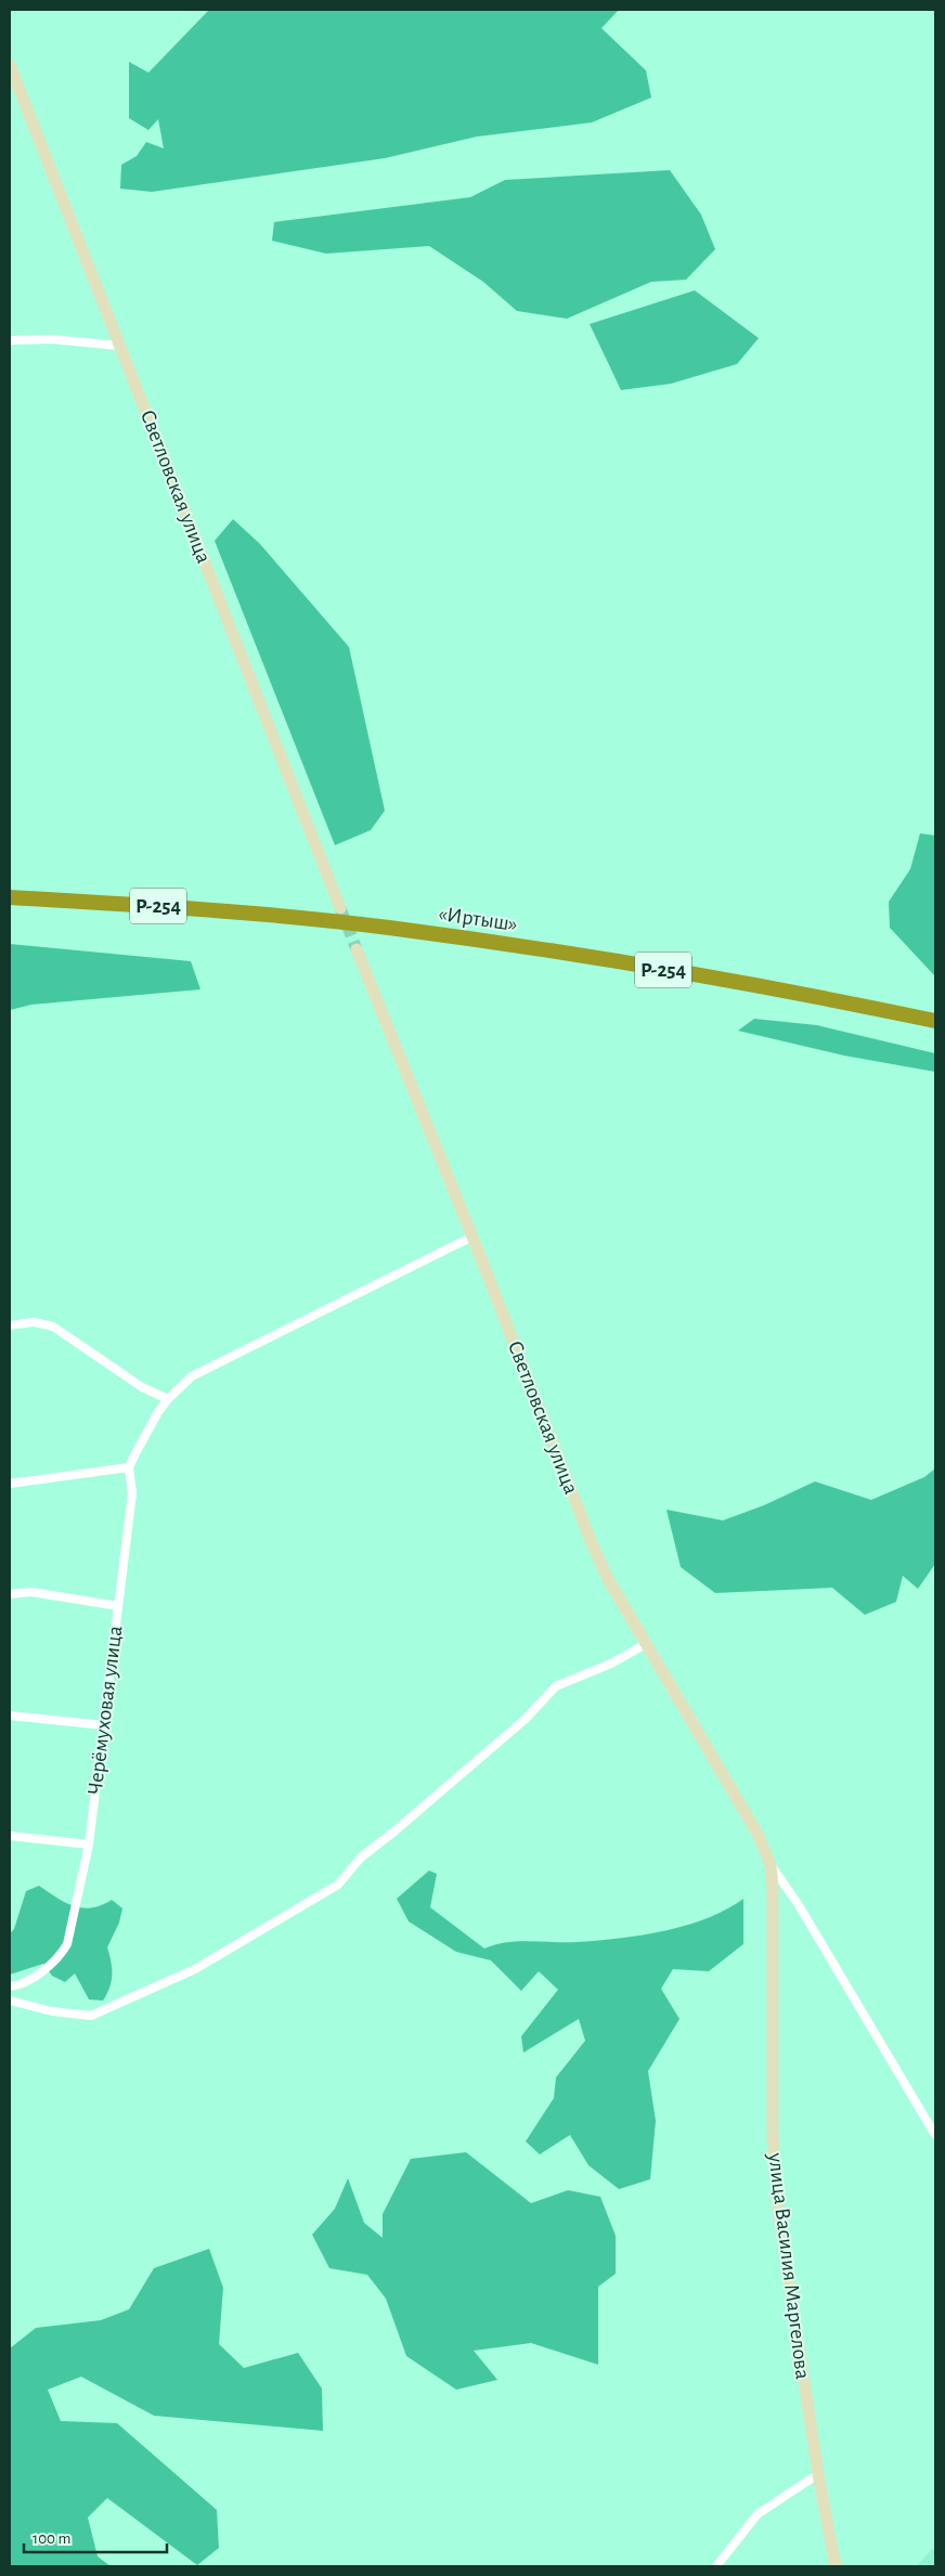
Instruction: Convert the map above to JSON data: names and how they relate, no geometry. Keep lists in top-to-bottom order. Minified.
{"streets":{"highway":["Р-254","«Иртыш»"],"street":["Светловская улица","Черёмуховая улица","улица Василия Маргелова"]},"crossings":[["Светловская улица","улица Василия Маргелова"]],"scale_bar":"100 m"}
